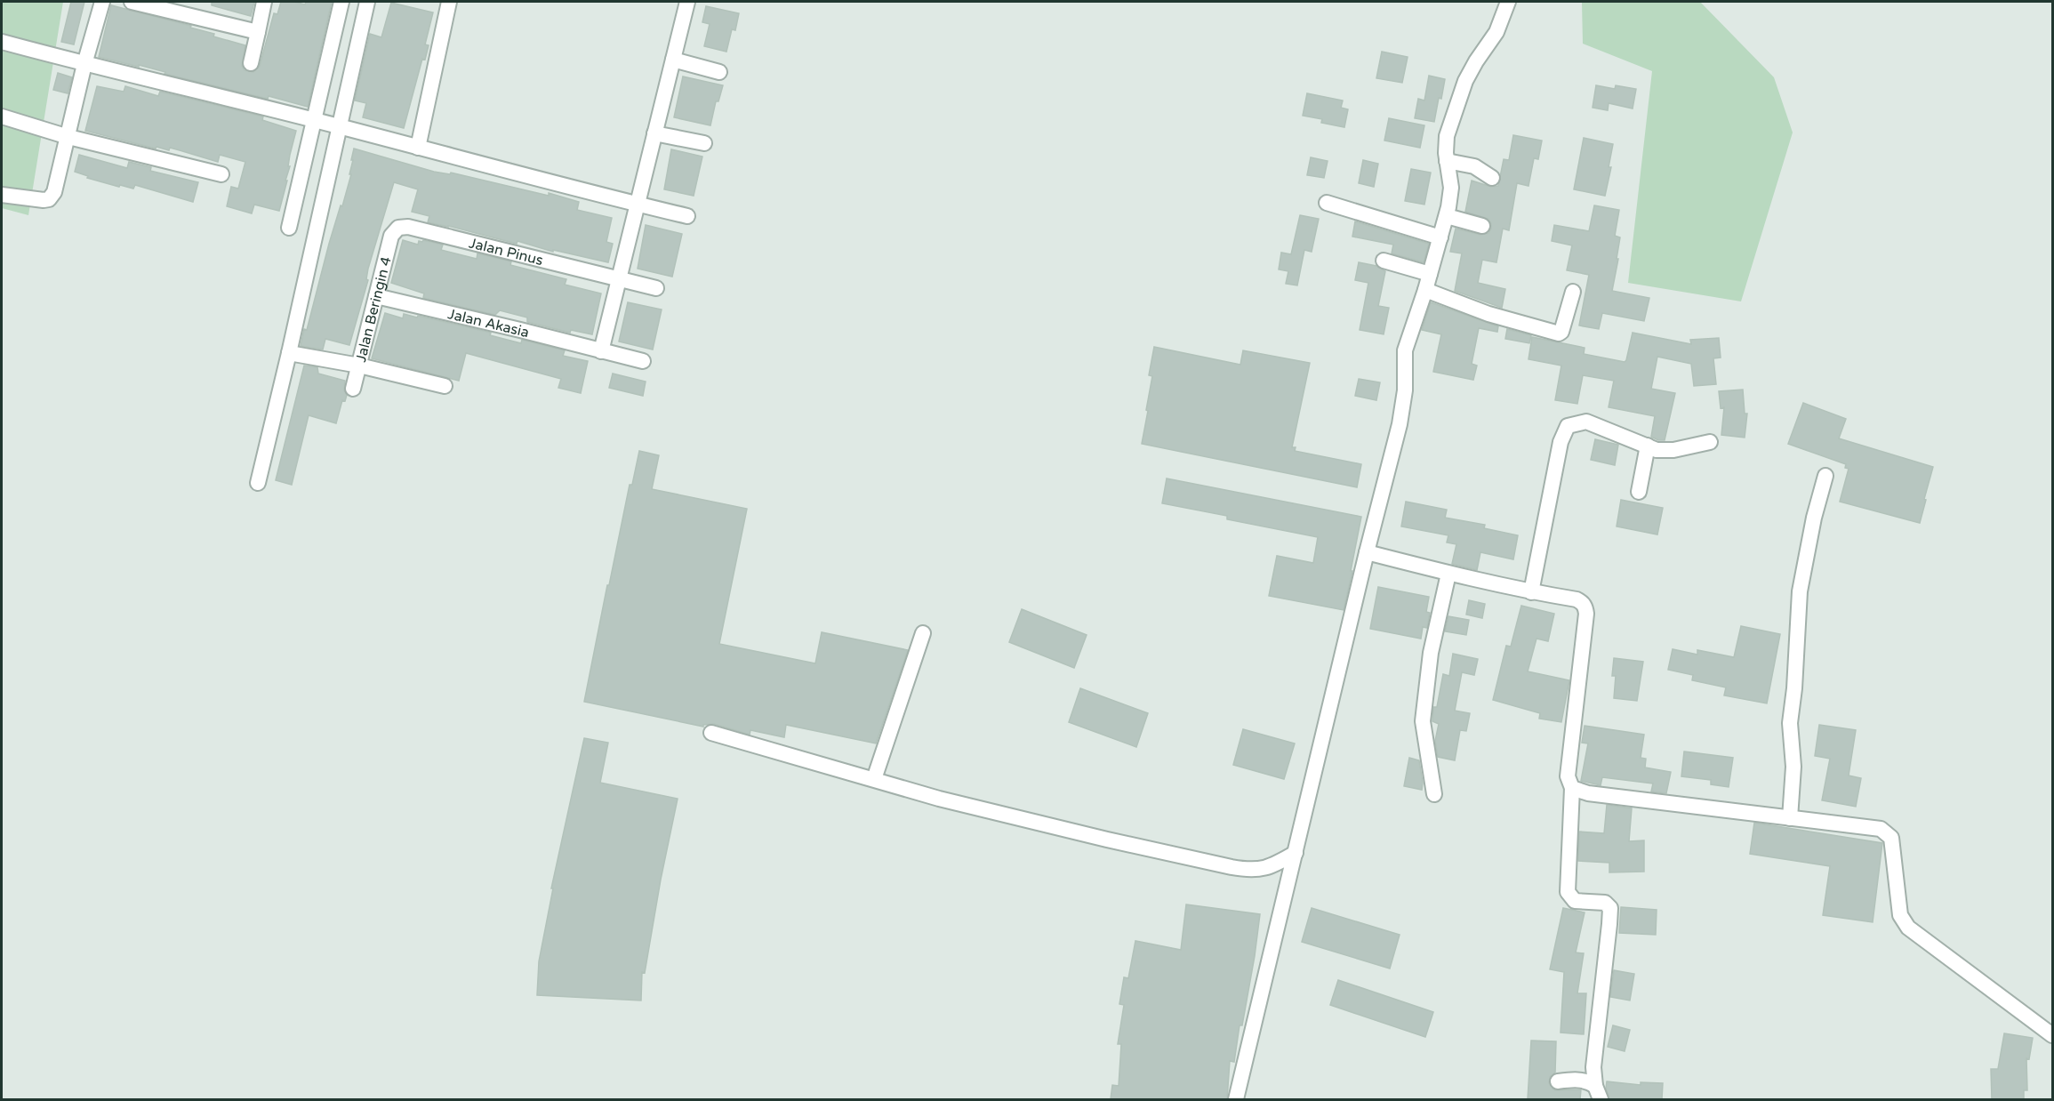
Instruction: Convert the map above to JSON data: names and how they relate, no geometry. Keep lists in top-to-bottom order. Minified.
{"streets":{"street":["Jalan Pinus","Jalan Beringin 4","Jalan Akasia"]},"crossings":[["Jalan Pinus","Jalan Beringin 4"],["Jalan Beringin 4","Jalan Akasia"]]}
